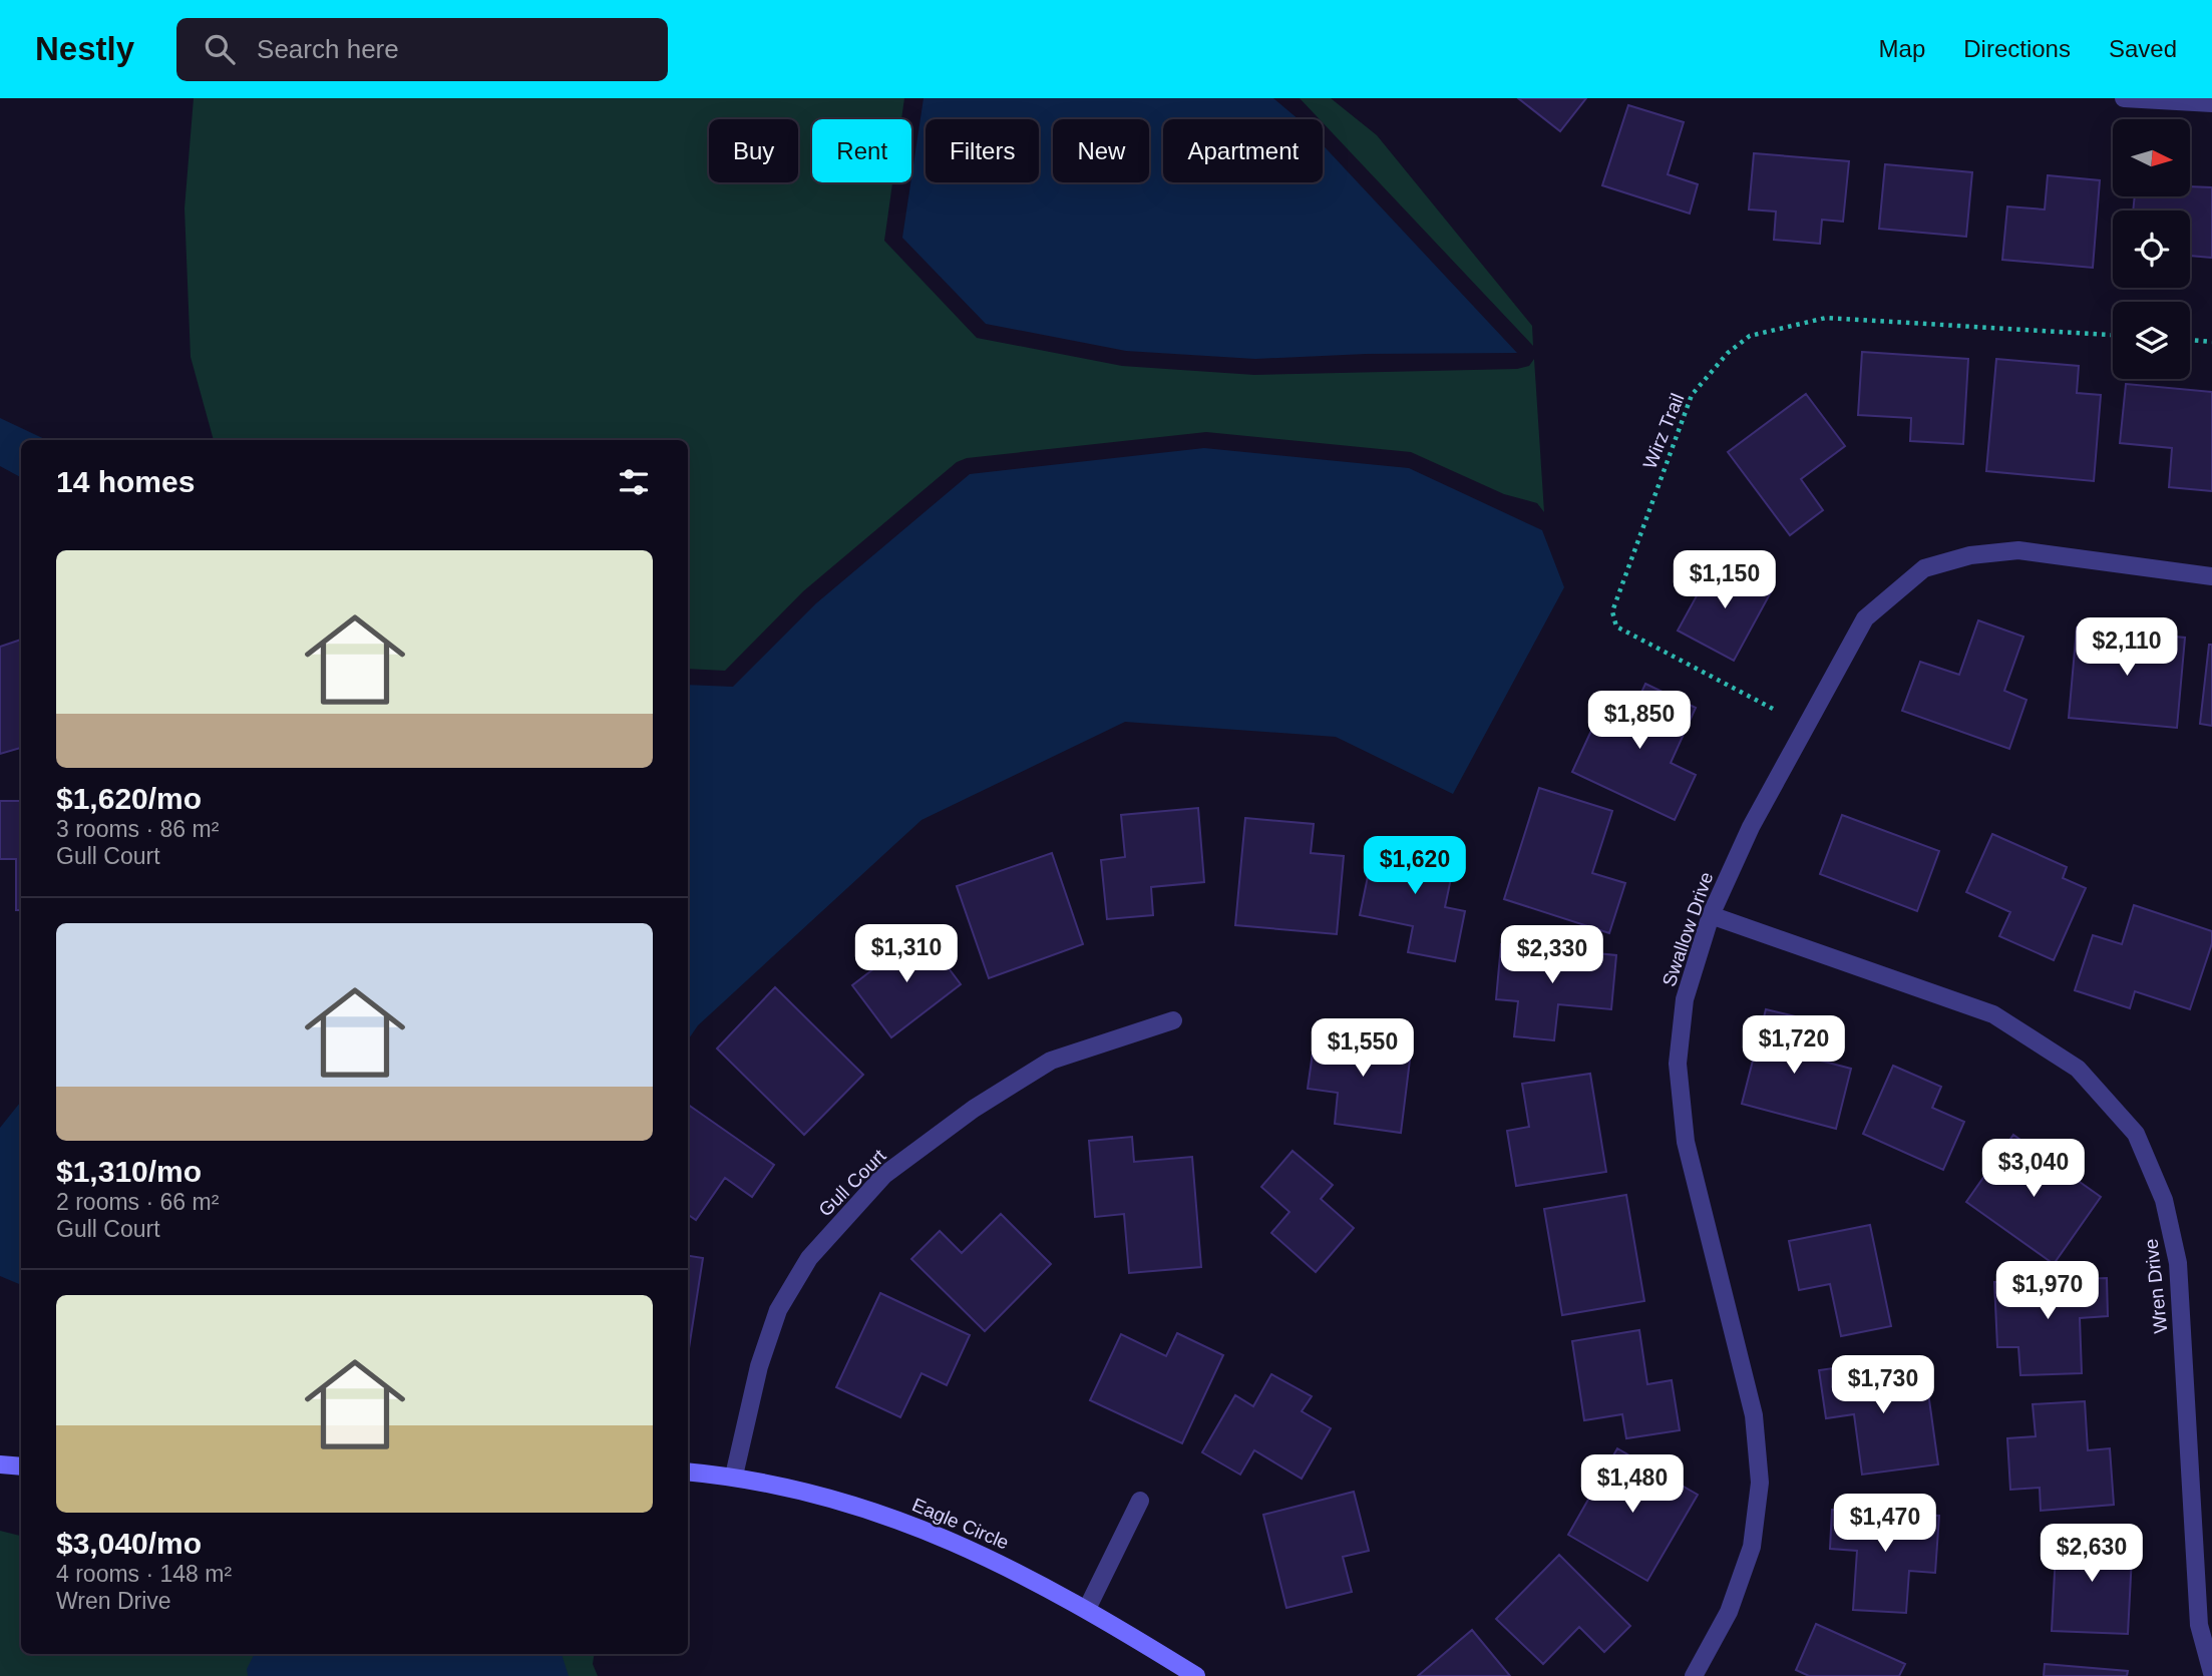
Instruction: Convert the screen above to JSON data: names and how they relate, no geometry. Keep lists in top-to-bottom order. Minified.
{"streets":{"street":["Swallow Drive","Gull Court","Wren Drive","Eagle Circle"],"path":["Wirz Trail"]},"crossings":[["Swallow Drive","Wren Drive"],["Gull Court","Eagle Circle"]],"north":"right","page":{"header":"Nestly","search":"Search here","nav":["Map","Directions","Saved"],"chip":["Buy","Rent","Filters","New","Apartment"],"heading":"14 homes","list":[{"name":"$1,620/mo","note":"3 rooms · 86 m² · Gull Court"},{"name":"$1,310/mo","note":"2 rooms · 66 m² · Gull Court"},{"name":"$3,040/mo","note":"4 rooms · 148 m² · Wren Drive"}],"price":["$1,150","$2,110","$1,850","$1,620","$1,310","$2,330","$1,720","$1,550","$3,040","$1,970","$1,730","$1,480","$1,470","$2,630"]}}
